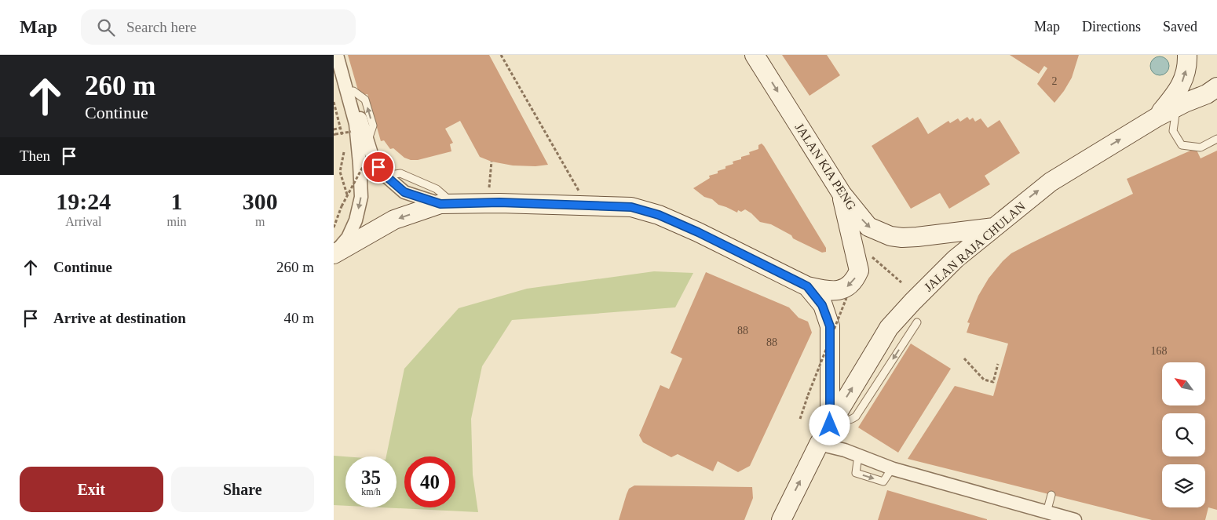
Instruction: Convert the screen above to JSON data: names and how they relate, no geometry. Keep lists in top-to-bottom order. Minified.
{"streets":{"street":["JALAN KIA PENG","JALAN RAJA CHULAN"]},"crossings":[["JALAN KIA PENG","JALAN RAJA CHULAN"]],"one_way":["JALAN RAJA CHULAN"],"house_numbers":["2","88","88","168"],"north":"top left","page":{"header":"Map","search":"Search here","nav":["Map","Directions","Saved"],"turn":["260 m","Continue"],"then":"Then","eta":["19:24","Arrival","1","min","300","m"],"list":[{"name":"Continue","value":"260 m"},{"name":"Arrive at destination","value":"40 m"}],"speed":"35 km/h","limit":"40","buttons":["Exit","Share"]}}
